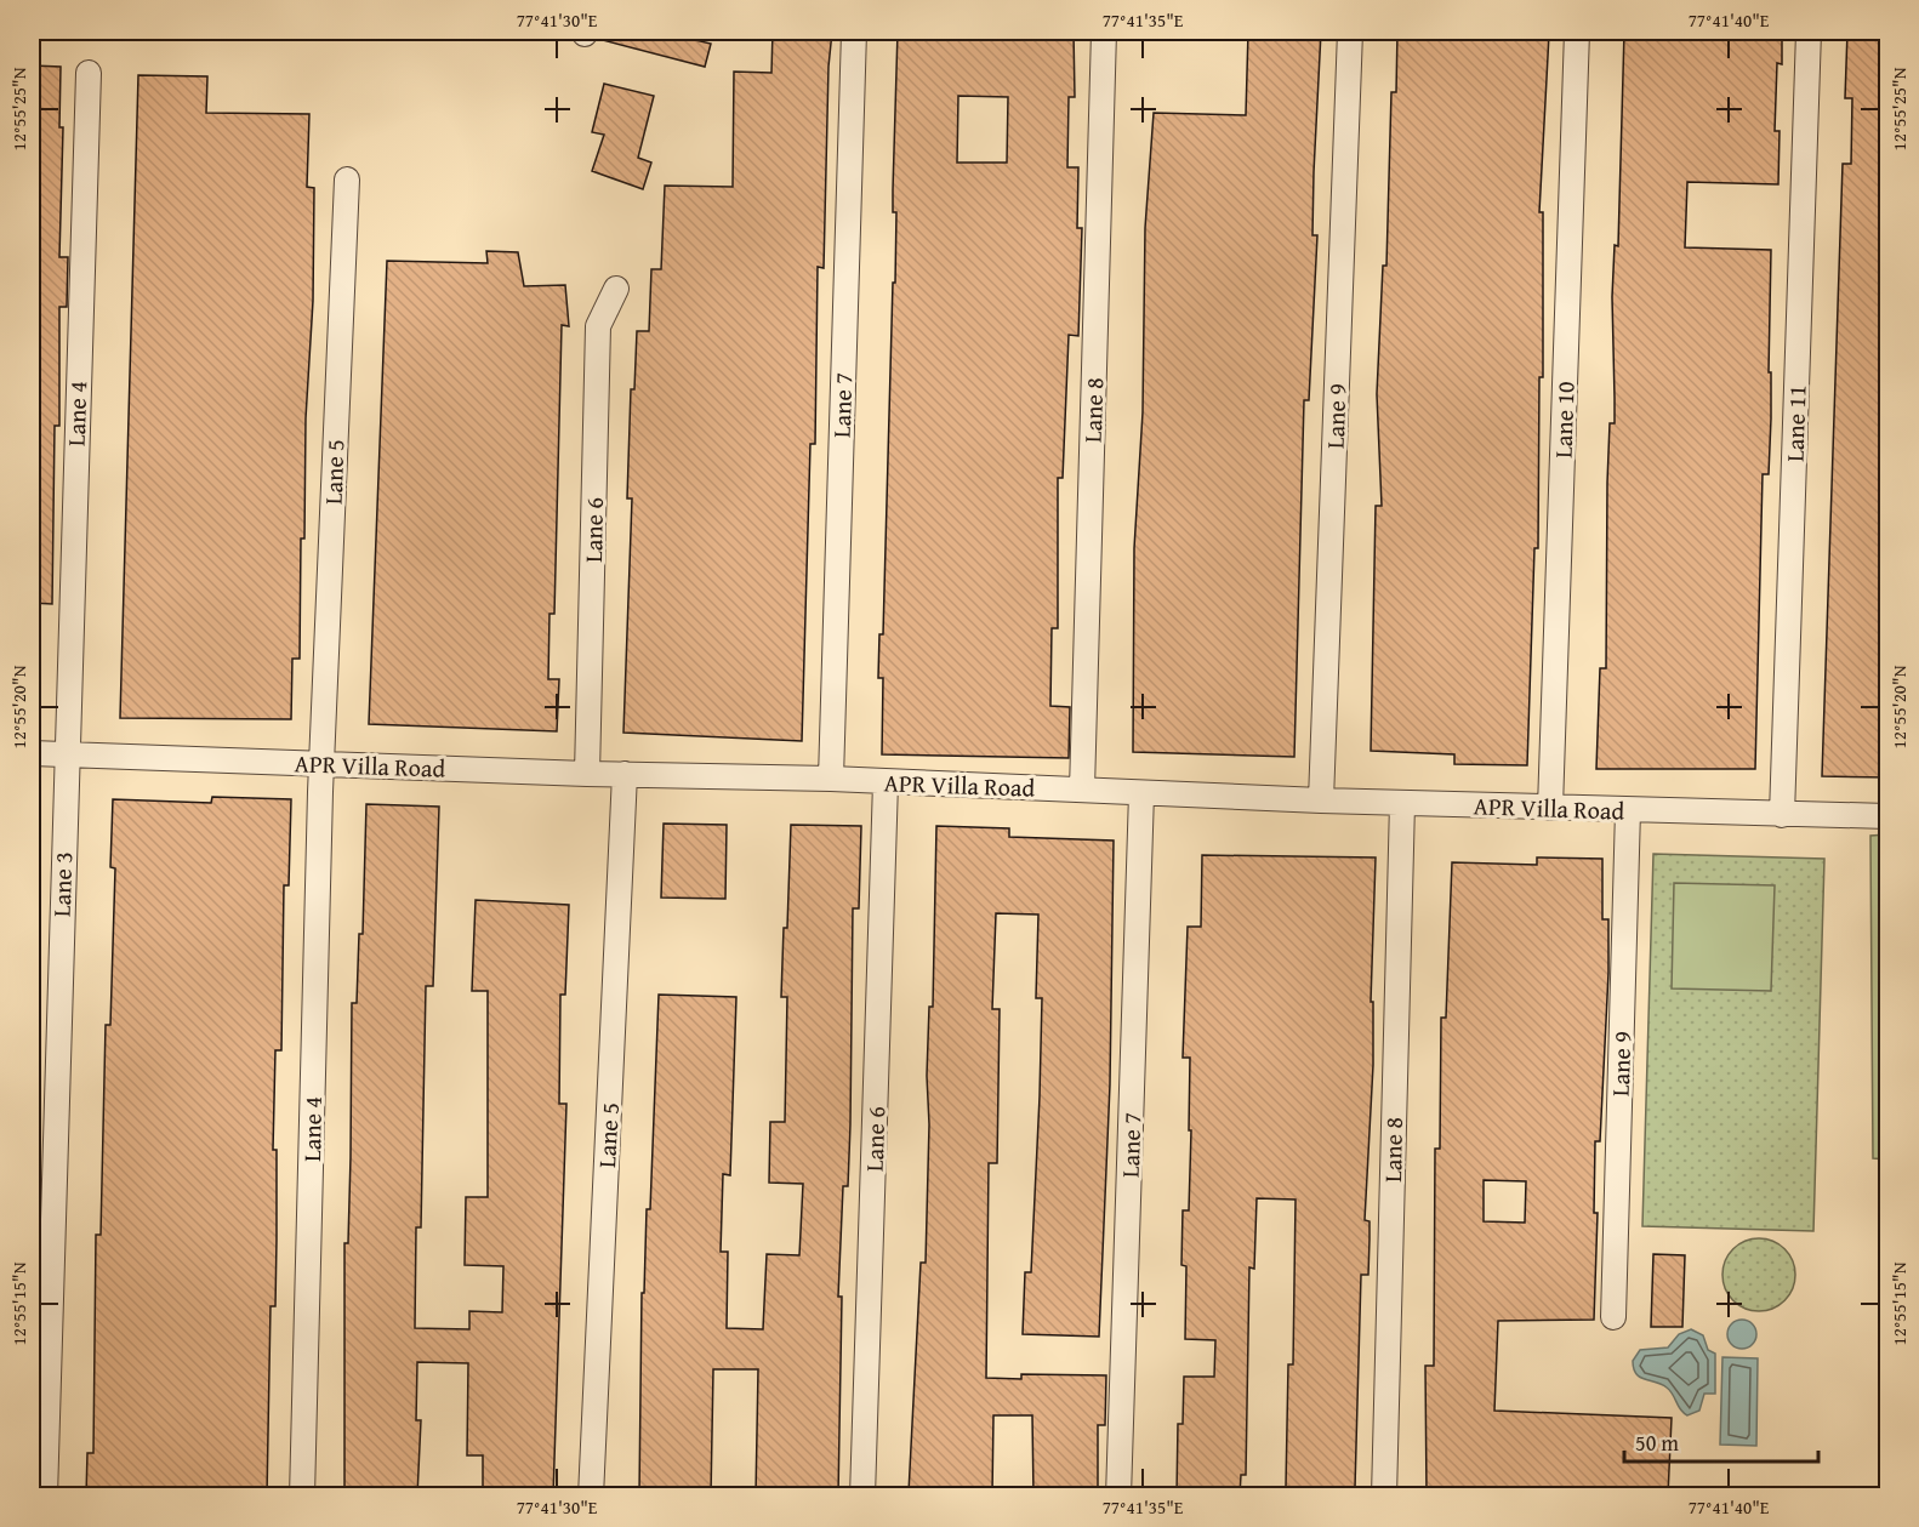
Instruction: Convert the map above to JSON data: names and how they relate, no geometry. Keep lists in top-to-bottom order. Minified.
{"streets":{"street":["Lane 7","Lane 8","Lane 4","Lane 9","Lane 10","Lane 11","Lane 5","Lane 6","APR Villa Road","Lane 3"]},"crossings":[["Lane 7","APR Villa Road"],["Lane 8","APR Villa Road"],["Lane 4","Lane 5"],["Lane 4","APR Villa Road"],["Lane 4","Lane 3"],["Lane 9","APR Villa Road"],["Lane 10","APR Villa Road"],["Lane 11","APR Villa Road"],["Lane 5","APR Villa Road"],["Lane 6","APR Villa Road"],["APR Villa Road","Lane 3"]],"scale_bar":"50 m","coordinates":["77°41'30\"E","77°41'35\"E","77°41'40\"E","12°55'25\"N","12°55'20\"N","12°55'15\"N"]}
